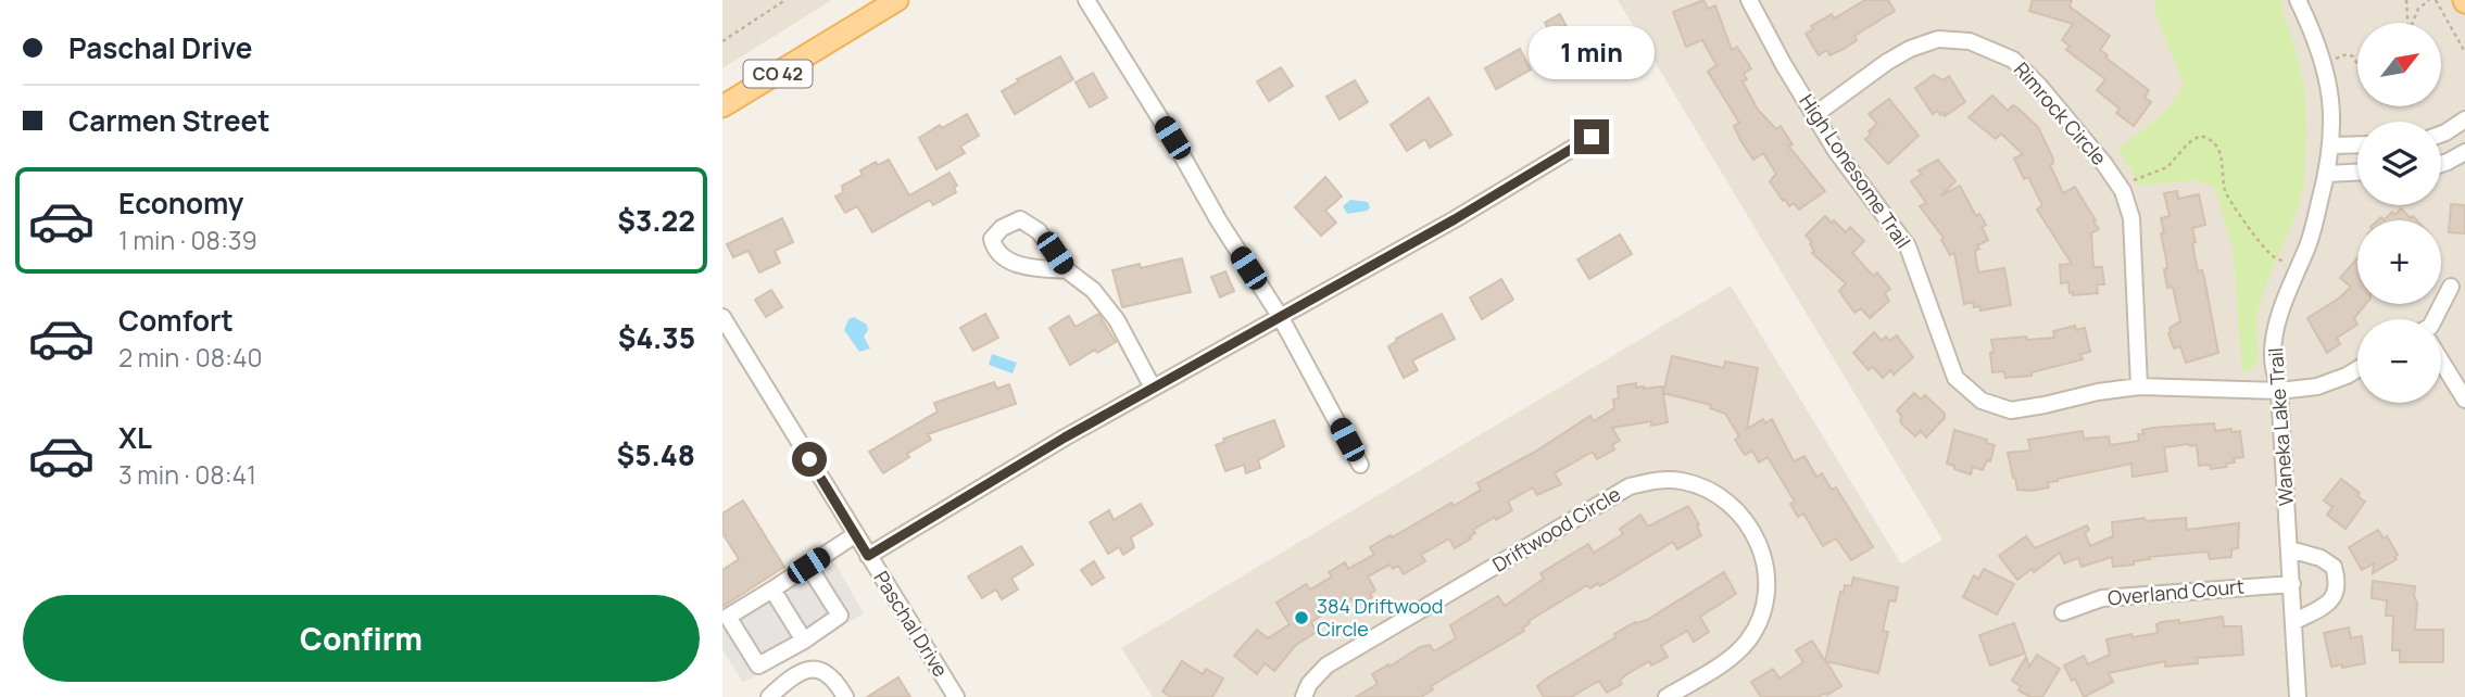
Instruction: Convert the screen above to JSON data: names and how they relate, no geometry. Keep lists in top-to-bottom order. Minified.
{"streets":{"main road":["CO 42"],"street":["Rimrock Circle","High Lonesome Trail","Waneka Lake Trail","Driftwood Circle","Overland Court","Paschal Drive"]},"crossings":[["Rimrock Circle","High Lonesome Trail"],["High Lonesome Trail","Waneka Lake Trail"],["Waneka Lake Trail","Overland Court"]],"places":["384 Driftwood Circle"],"north":"top right","page":{"banner":["Paschal Drive","Carmen Street"],"map_buttons":["+","−"],"bubble":"1 min","list":[{"name":"Economy","note":"1 min · 08:39","value":"$3.22"},{"name":"Comfort","note":"2 min · 08:40","value":"$4.35"},{"name":"XL","note":"3 min · 08:41","value":"$5.48"}],"buttons":"Confirm"}}
